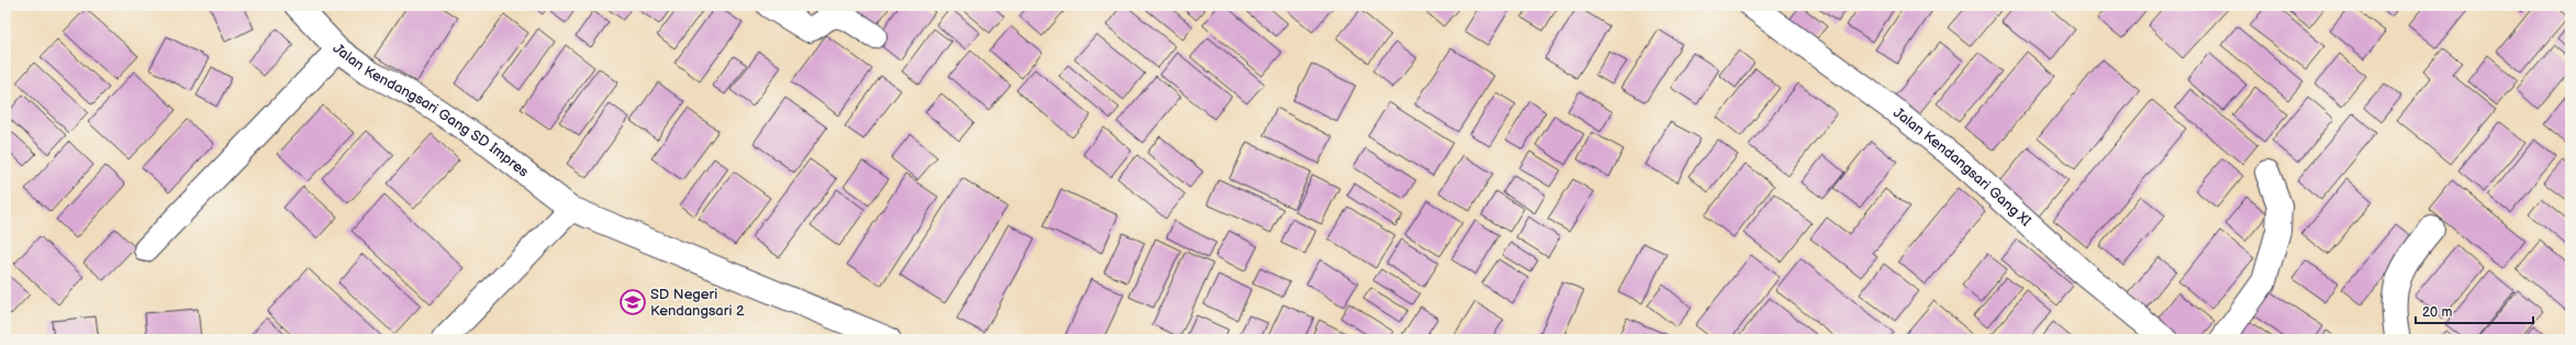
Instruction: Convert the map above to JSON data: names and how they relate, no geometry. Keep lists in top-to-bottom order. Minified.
{"streets":{"street":["Jalan Kendangsari Gang SD Impres","Jalan Kendangsari Gang XI"]},"places":{"school or university":["SD Negeri Kendangsari 2"]},"scale_bar":"20 m"}
